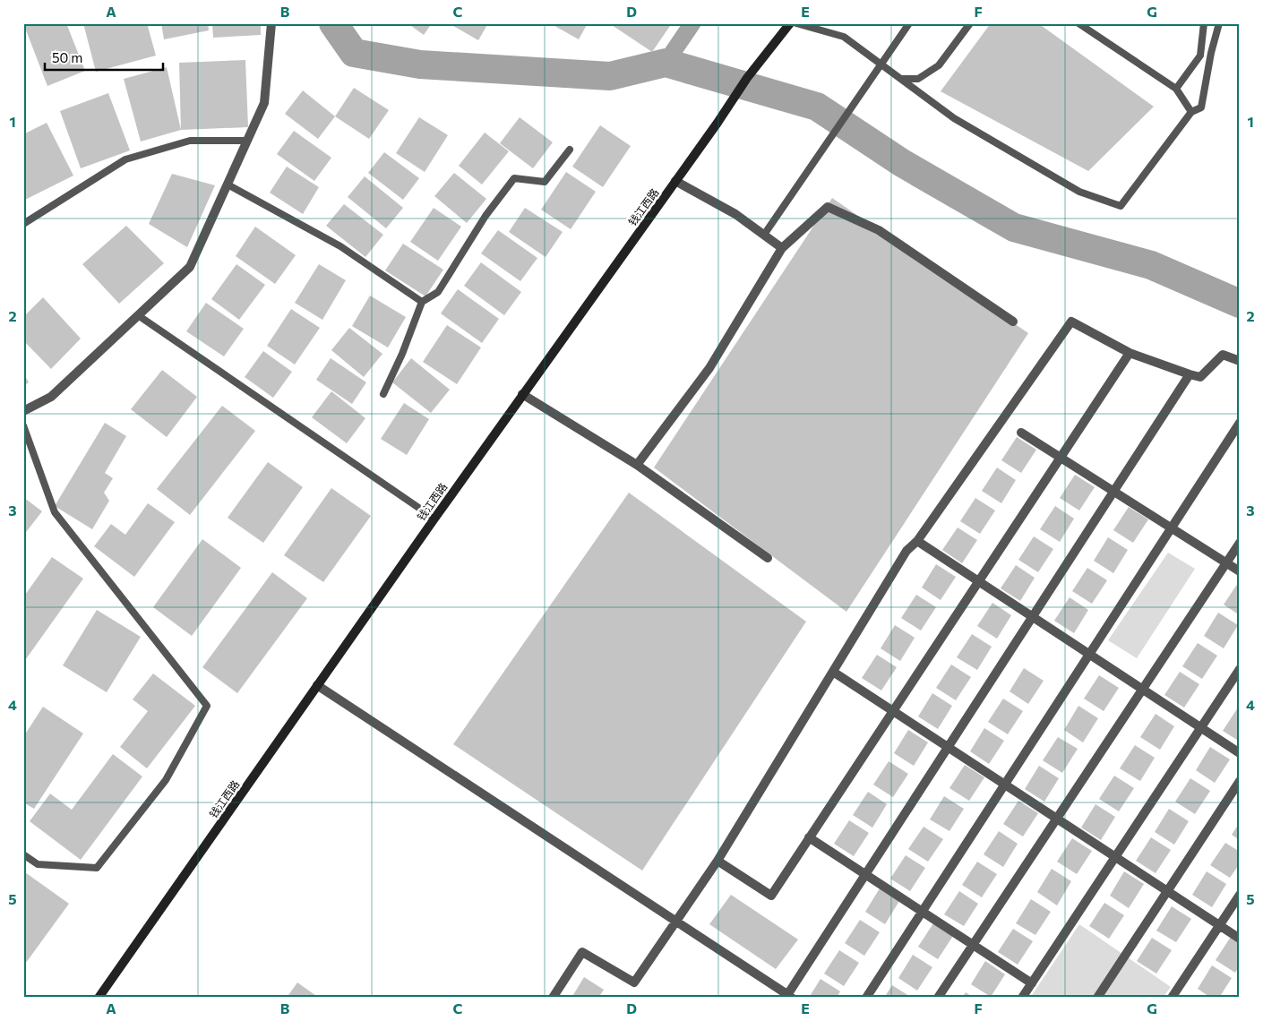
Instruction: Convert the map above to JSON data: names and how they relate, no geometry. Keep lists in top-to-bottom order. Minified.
{"streets":{"main road":["钱江西路"]},"scale_bar":"50 m","grid":{"columns":["A","B","C","D","E","F","G"],"rows":["1","2","3","4","5"]}}
